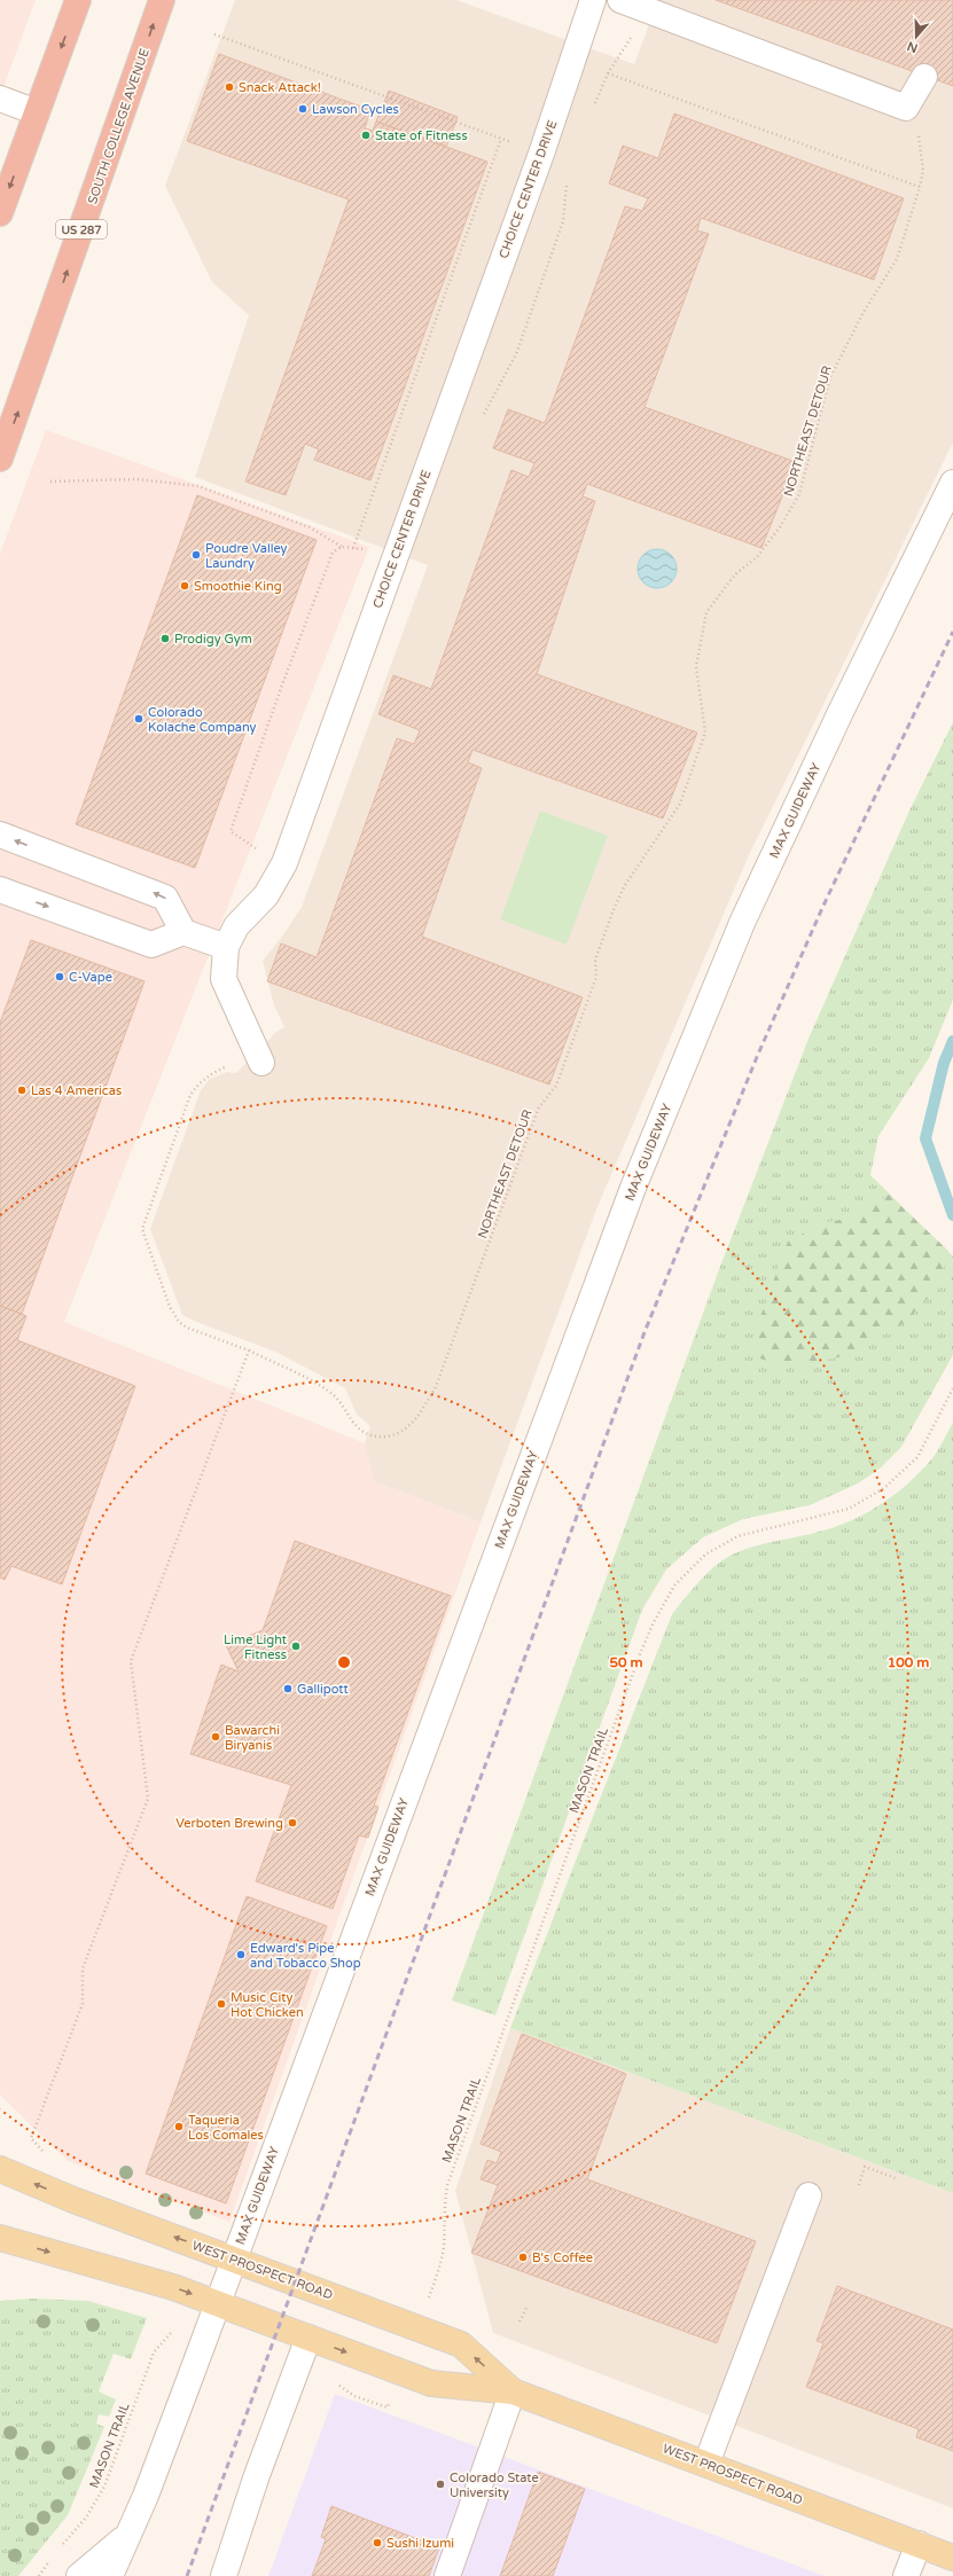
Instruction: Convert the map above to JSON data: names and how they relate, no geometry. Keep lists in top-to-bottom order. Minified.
{"streets":{"highway":["SOUTH COLLEGE AVENUE","US 287"],"main road":["WEST PROSPECT ROAD"],"street":["CHOICE CENTER DRIVE","MAX GUIDEWAY"],"path":["NORTHEAST DETOUR","MASON TRAIL"]},"crossings":[["MAX GUIDEWAY","WEST PROSPECT ROAD"]],"places":["Snack Attack!","Lawson Cycles","State of Fitness","Poudre Valley Laundry","Smoothie King","Prodigy Gym","Colorado Kolache Company","C-Vape","Las 4 Americas","Lime Light Fitness","Gallipott","Bawarchi Biryanis","Verboten Brewing","Edward's Pipe and Tobacco Shop","Music City Hot Chicken","Taqueria Los Comales","B's Coffee","Colorado State University","Sushi Izumi"],"north":"bottom","rings":["50 m","100 m"]}
